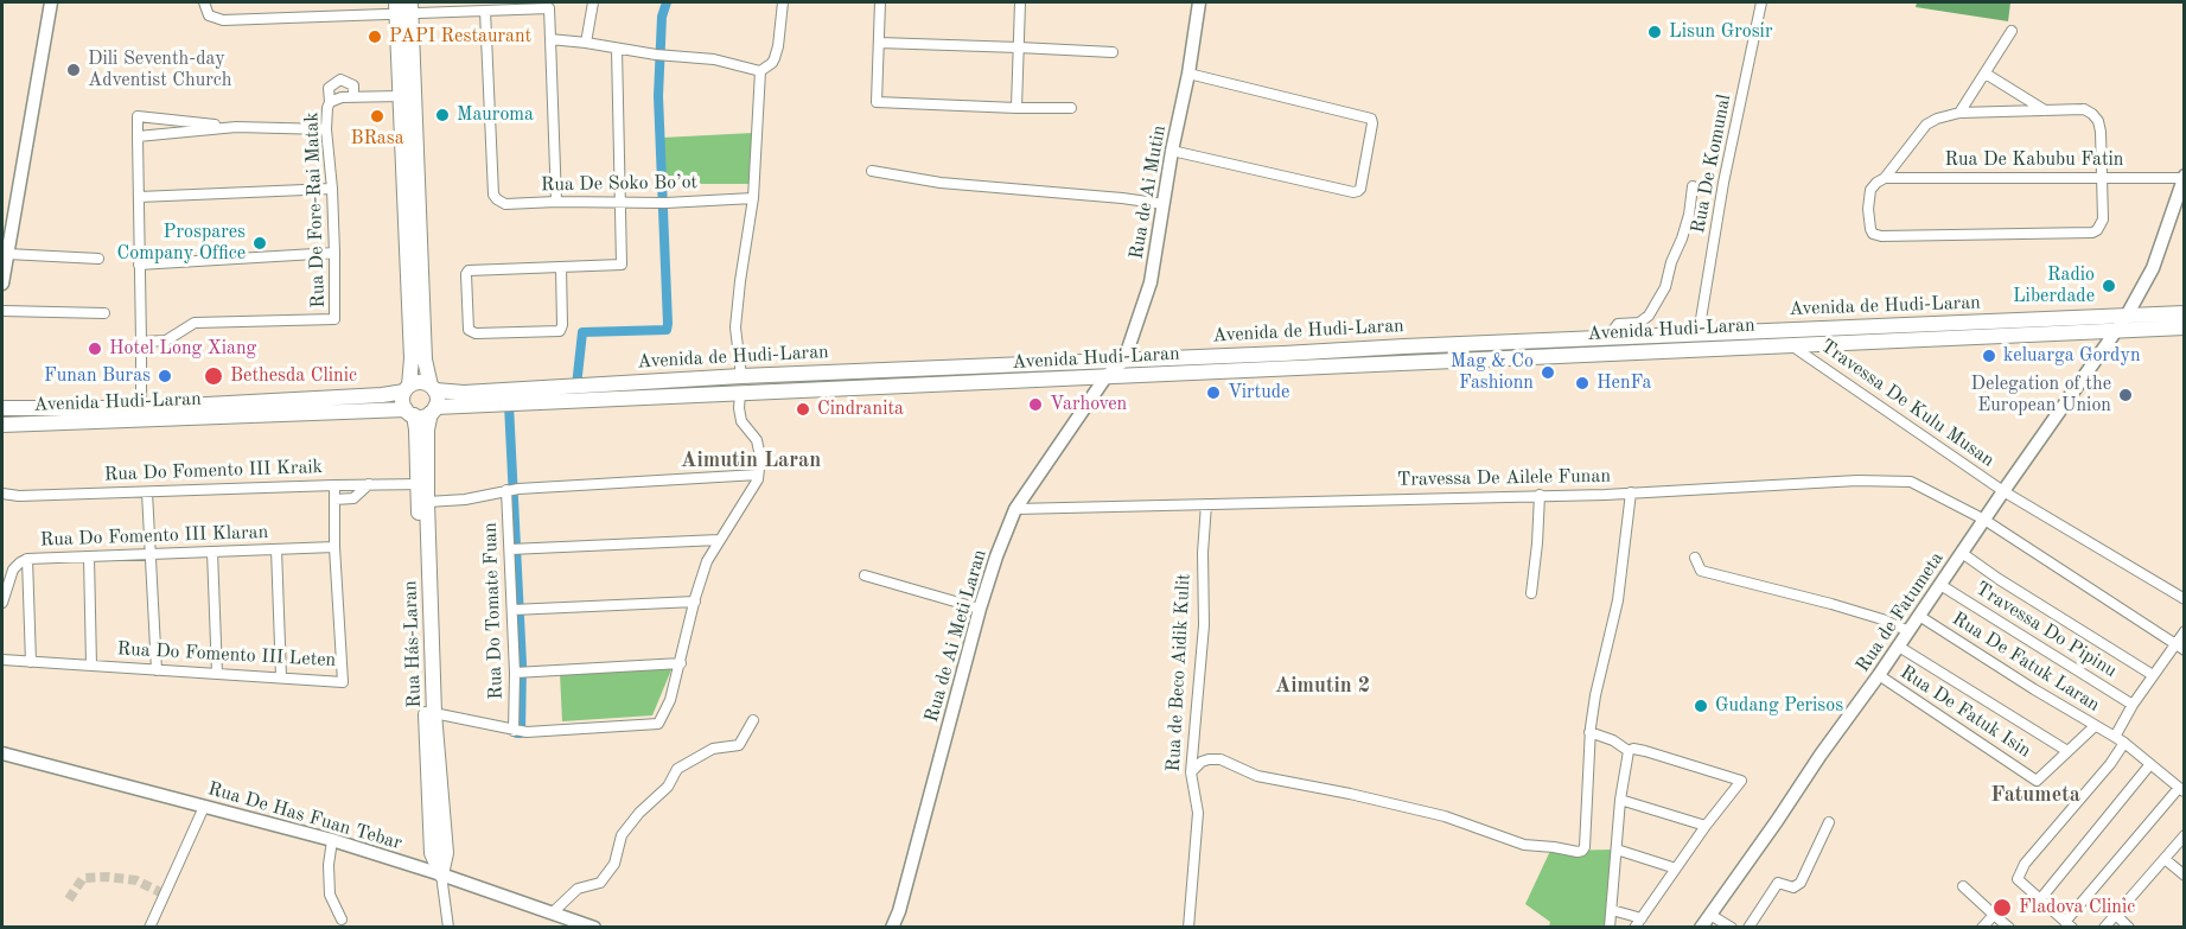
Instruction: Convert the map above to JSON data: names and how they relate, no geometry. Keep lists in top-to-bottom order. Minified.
{"streets":{"main road":["Avenida de Hudi-Laran","Avenida Hudi-Laran","Rua Hás-Laran"],"street":["Rua De Kabubu Fatin","Rua De Komunal","Rua De Soko Bo’ot","Rua de Ai Mutin","Rua De Fore-Rai Matak","Travessa De Kulu Musan","Rua Do Fomento III Kraik","Travessa De Ailele Funan","Rua Do Fomento III Klaran","Rua Do Tomate Fuan","Rua de Fatumeta","Travessa Do Pipinu","Rua de Ai Meti Laran","Rua Do Fomento III Leten","Rua De Fatuk Laran","Rua de Beco Aidik Kulit","Rua De Fatuk Isin","Rua De Has Fuan Tebar"]},"crossings":[["Rua De Kabubu Fatin","Rua de Fatumeta"],["Rua De Komunal","Avenida de Hudi-Laran"],["Rua de Ai Mutin","Avenida de Hudi-Laran"],["Rua de Ai Mutin","Avenida Hudi-Laran"],["Rua de Ai Mutin","Rua de Ai Meti Laran"],["Avenida de Hudi-Laran","Avenida Hudi-Laran"],["Avenida de Hudi-Laran","Rua de Fatumeta"],["Avenida de Hudi-Laran","Rua Hás-Laran"],["Avenida Hudi-Laran","Travessa De Kulu Musan"],["Avenida Hudi-Laran","Rua de Fatumeta"],["Avenida Hudi-Laran","Rua de Ai Meti Laran"],["Avenida Hudi-Laran","Rua Hás-Laran"],["Travessa De Kulu Musan","Rua de Fatumeta"],["Rua Do Fomento III Kraik","Rua Hás-Laran"],["Rua Do Fomento III Kraik","Rua Do Fomento III Leten"],["Travessa De Ailele Funan","Rua de Fatumeta"],["Travessa De Ailele Funan","Rua de Ai Meti Laran"],["Travessa De Ailele Funan","Rua de Beco Aidik Kulit"],["Rua Do Fomento III Klaran","Rua Do Fomento III Leten"],["Rua de Fatumeta","Travessa Do Pipinu"],["Rua de Fatumeta","Rua De Fatuk Laran"],["Rua de Fatumeta","Rua De Fatuk Isin"],["Rua Hás-Laran","Rua De Has Fuan Tebar"],["Rua De Fatuk Laran","Rua De Fatuk Isin"]],"districts":["Aimutin Laran","Aimutin 2","Fatumeta"],"places":["Lisun Grosir","PAPI Restaurant","Dili Seventh-day Adventist Church","Mauroma","BRasa","Prospares Company Office","Radio Liberdade","Hotel Long Xiang","keluarga Gordyn","Mag & Co Fashionn","Funan Buras","Bethesda Clinic","HenFa","Virtude","Delegation of the European Union","Varhoven","Cindranita","Gudang Perisos","Fladova Clinic"]}
